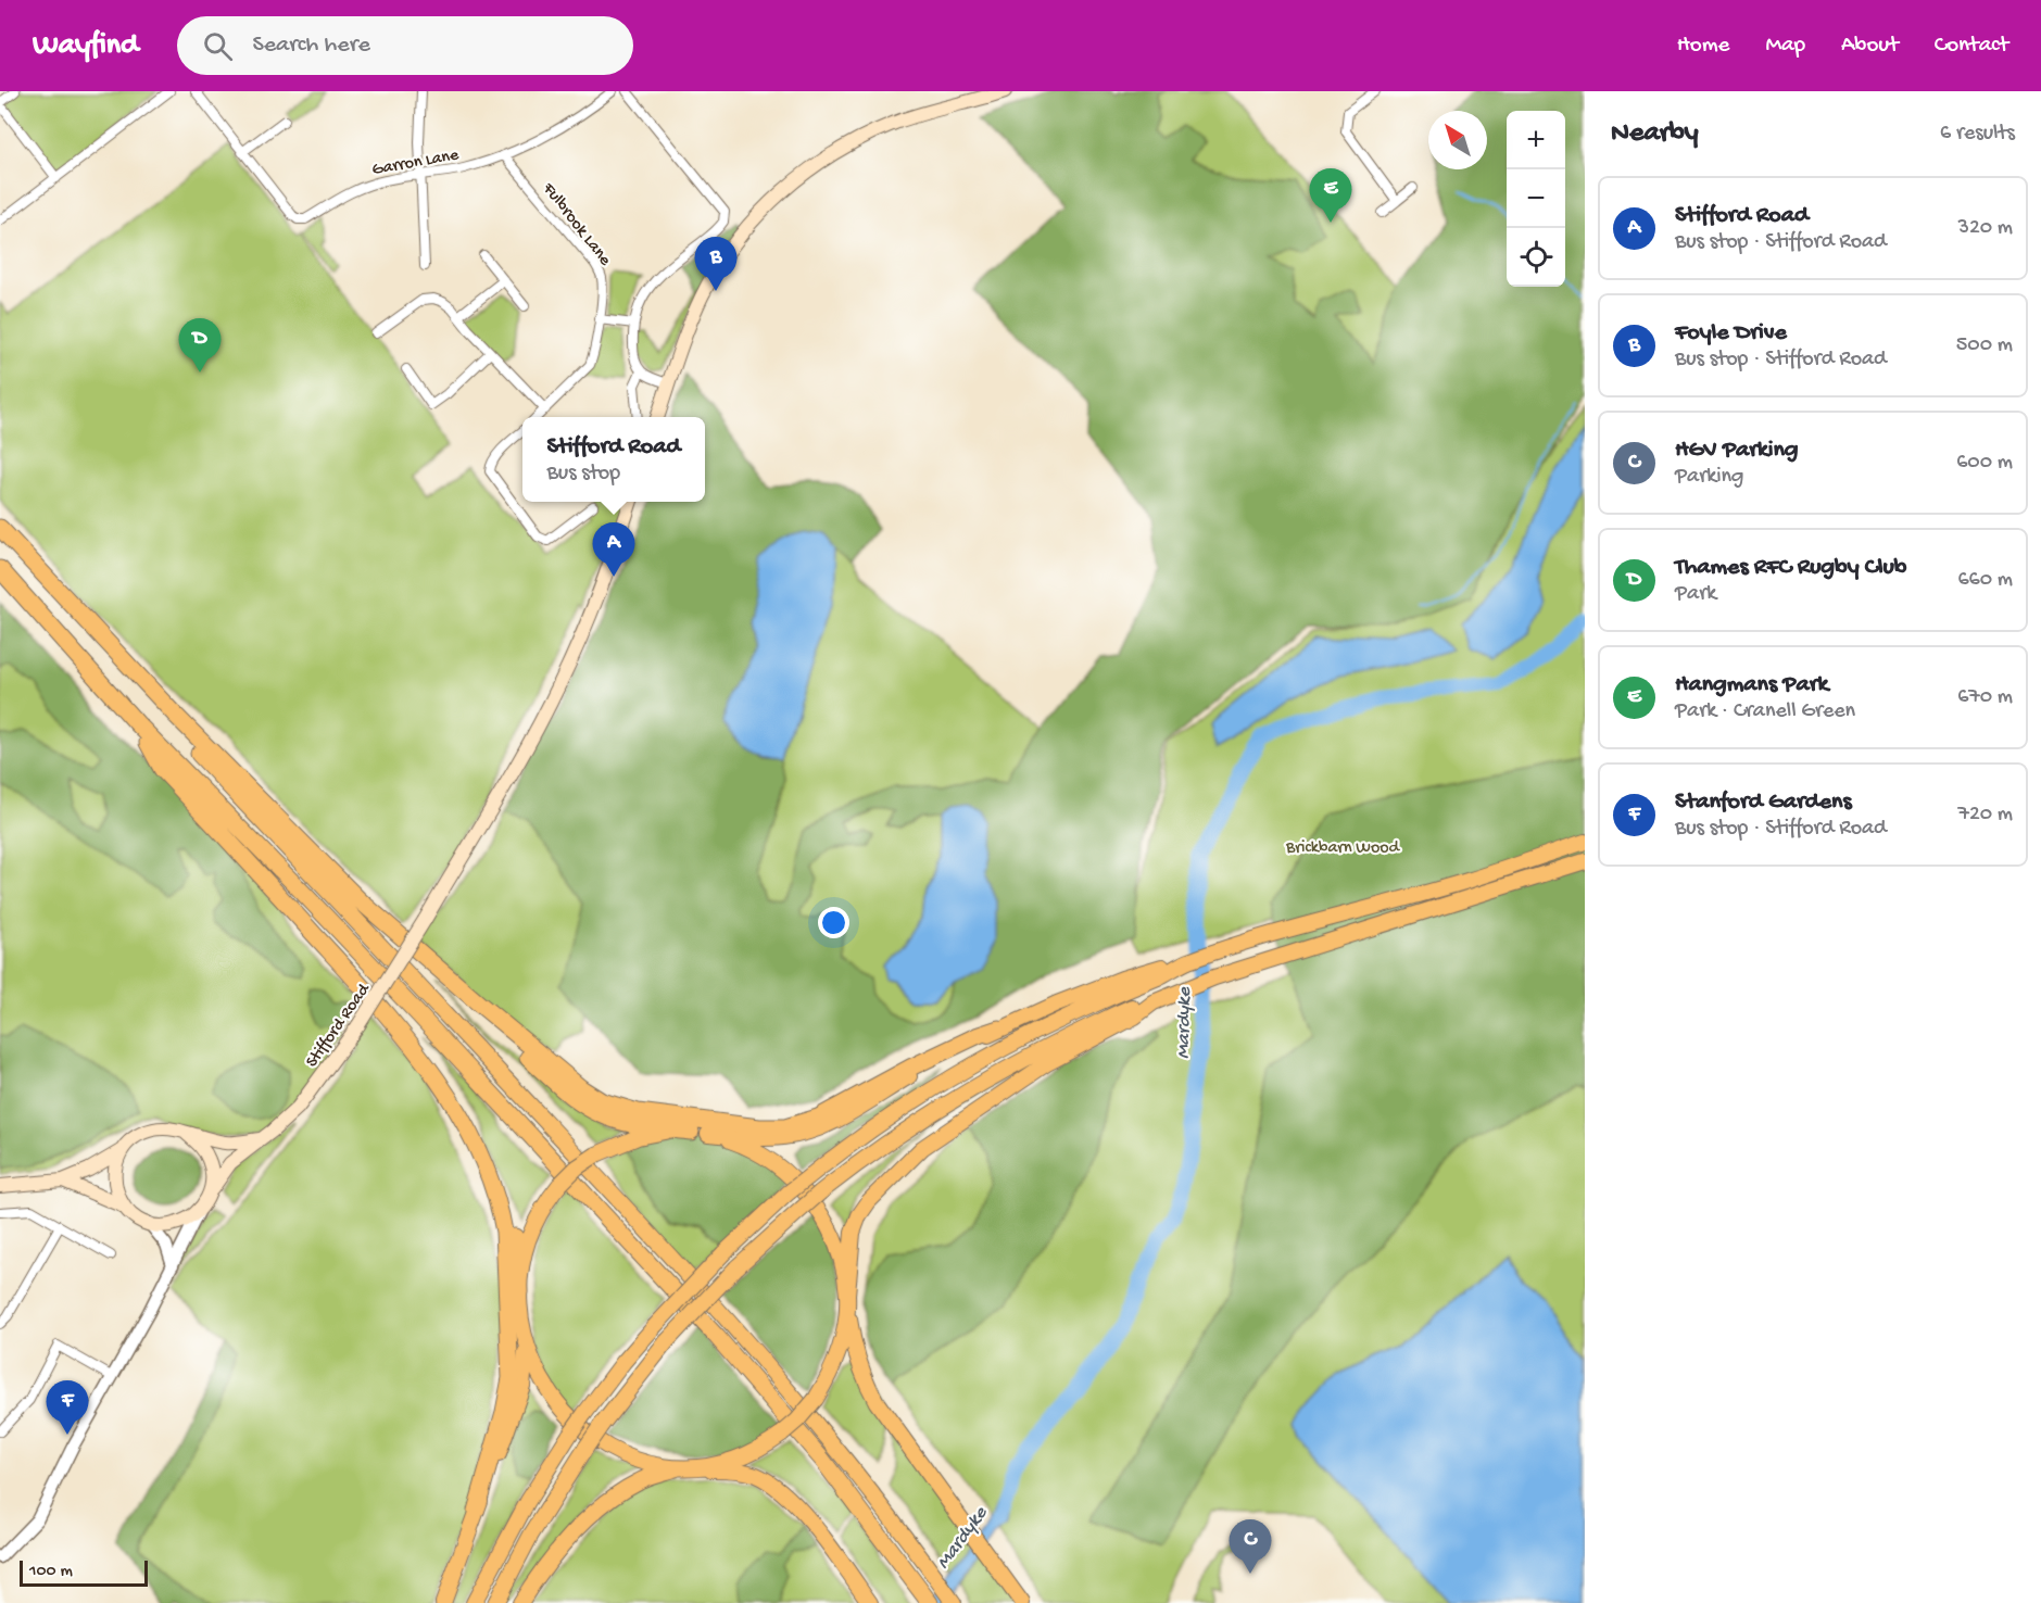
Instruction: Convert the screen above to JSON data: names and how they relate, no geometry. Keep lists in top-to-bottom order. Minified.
{"streets":{"main road":["Stifford Road"],"street":["Garron Lane","Fulbrook Lane"]},"crossings":[["Garron Lane","Fulbrook Lane"]],"water":["Mardyke"],"parks":["Brickbarn Wood"],"scale_bar":"100 m","north":"top left","page":{"header":"Wayfind","search":"Search here","nav":["Home","Map","About","Contact"],"heading":["Nearby","6 results"],"map_buttons":["+","−"],"pins":["E","B","D","A","F","C"],"list":[{"mark":"A","name":"Stifford Road","note":"Bus stop · Stifford Road","value":"320 m"},{"mark":"B","name":"Foyle Drive","note":"Bus stop · Stifford Road","value":"500 m"},{"mark":"C","name":"HGV Parking","note":"Parking","value":"600 m"},{"mark":"D","name":"Thames RFC Rugby Club","note":"Park","value":"660 m"},{"mark":"E","name":"Hangmans Park","note":"Park · Cranell Green","value":"670 m"},{"mark":"F","name":"Stanford Gardens","note":"Bus stop · Stifford Road","value":"720 m"}],"popup":["Stifford Road","Bus stop"],"scale":"100 m"}}
